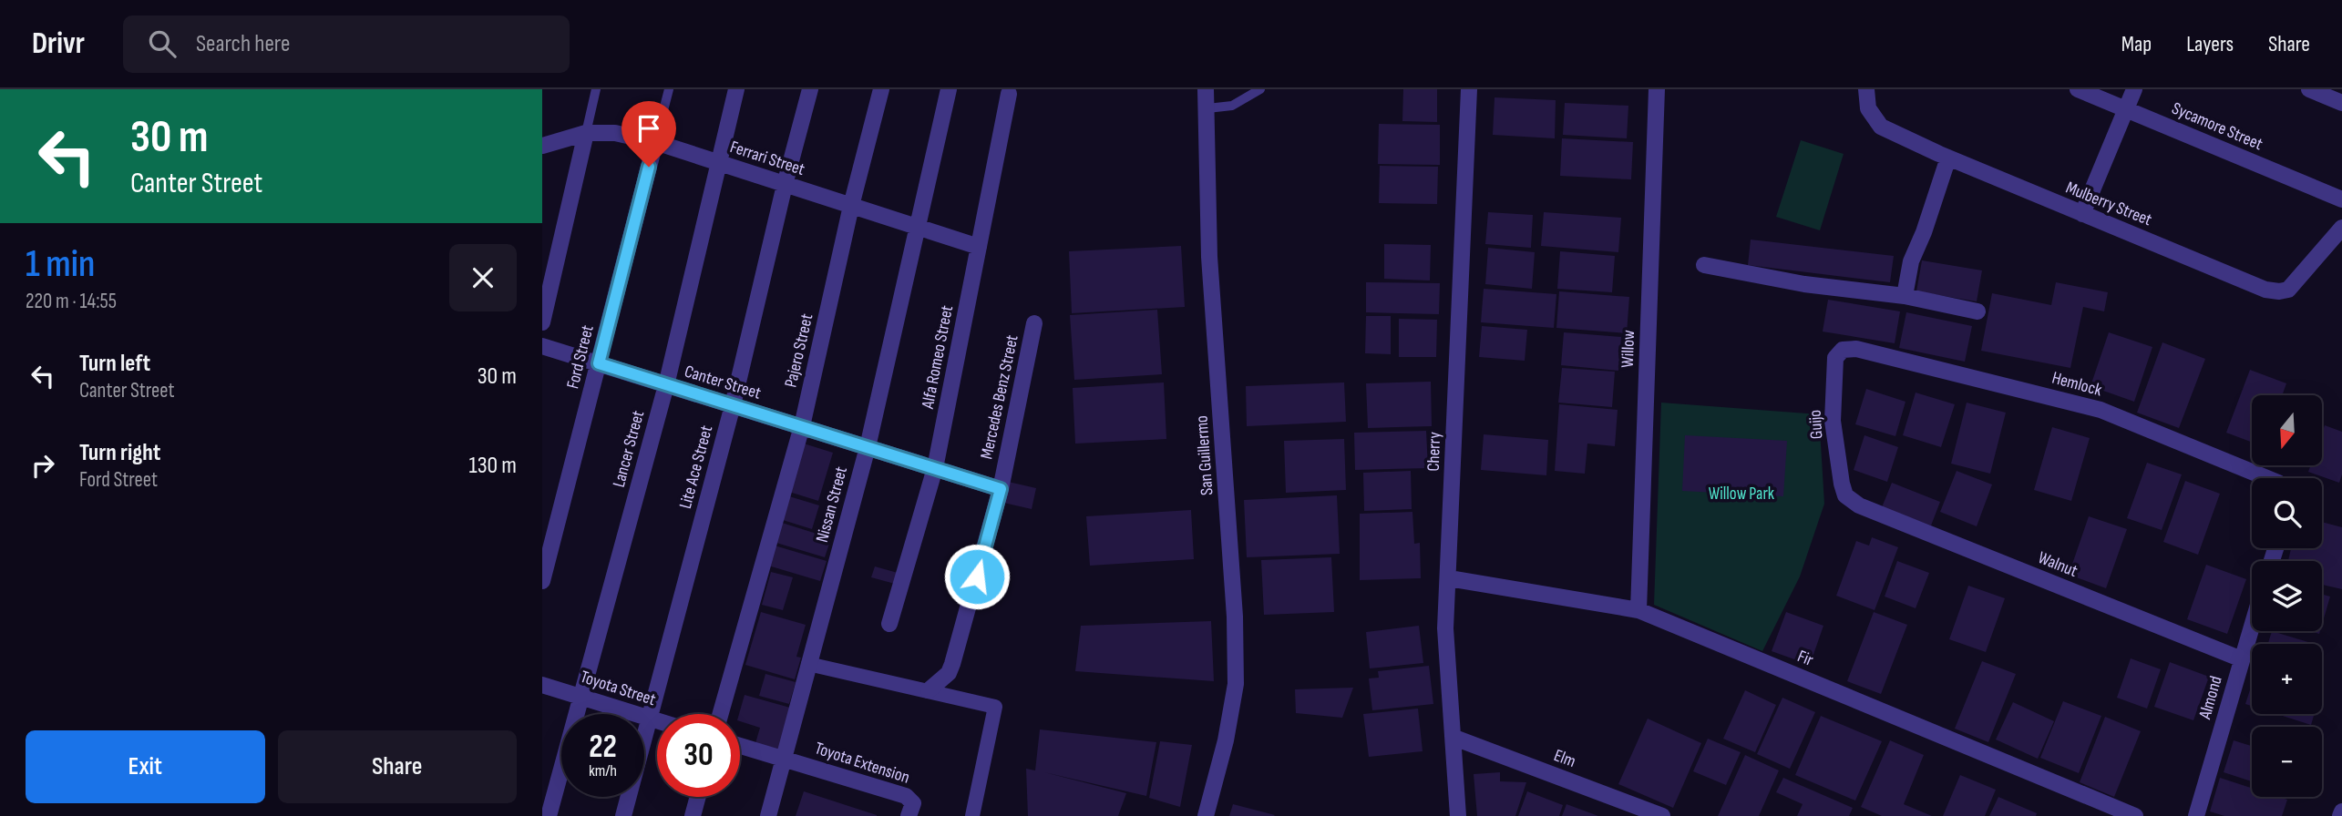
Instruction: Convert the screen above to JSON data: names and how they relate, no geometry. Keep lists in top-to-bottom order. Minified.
{"streets":{"street":["Sycamore Street","Ferrari Street","Mulberry Street","Willow","Pajero Street","Ford Street","Alfa Romeo Street","Canter Street","Hemlock","Mercedes Benz Street","Guijo","Lancer Street","Cherry","San Guillermo","Lite Ace Street","Nissan Street","Walnut","Fir","Toyota Street","Almond","Elm","Toyota Extension"]},"crossings":[["Ferrari Street","Pajero Street"],["Ferrari Street","Ford Street"],["Ferrari Street","Alfa Romeo Street"],["Ferrari Street","Lancer Street"],["Ferrari Street","Lite Ace Street"],["Ferrari Street","Nissan Street"],["Willow","Fir"],["Pajero Street","Canter Street"],["Ford Street","Canter Street"],["Alfa Romeo Street","Canter Street"],["Canter Street","Mercedes Benz Street"],["Canter Street","Lancer Street"],["Canter Street","Lite Ace Street"],["Canter Street","Nissan Street"],["Hemlock","Guijo"],["Guijo","Walnut"],["Lancer Street","Toyota Street"],["Cherry","Fir"],["Cherry","Elm"],["Lite Ace Street","Toyota Street"],["Nissan Street","Toyota Extension"],["Walnut","Almond"]],"parks":["Willow Park"],"north":"bottom","page":{"header":"Drivr","search":"Search here","nav":["Map","Layers","Share"],"turn":["30 m","Canter Street"],"heading":["1 min","220 m · 14:55"],"list":[{"name":"Turn left","note":"Canter Street","value":"30 m"},{"name":"Turn right","note":"Ford Street","value":"130 m"}],"map_buttons":["+","−"],"speed":"22 km/h","limit":"30","buttons":["Exit","Share"]}}
